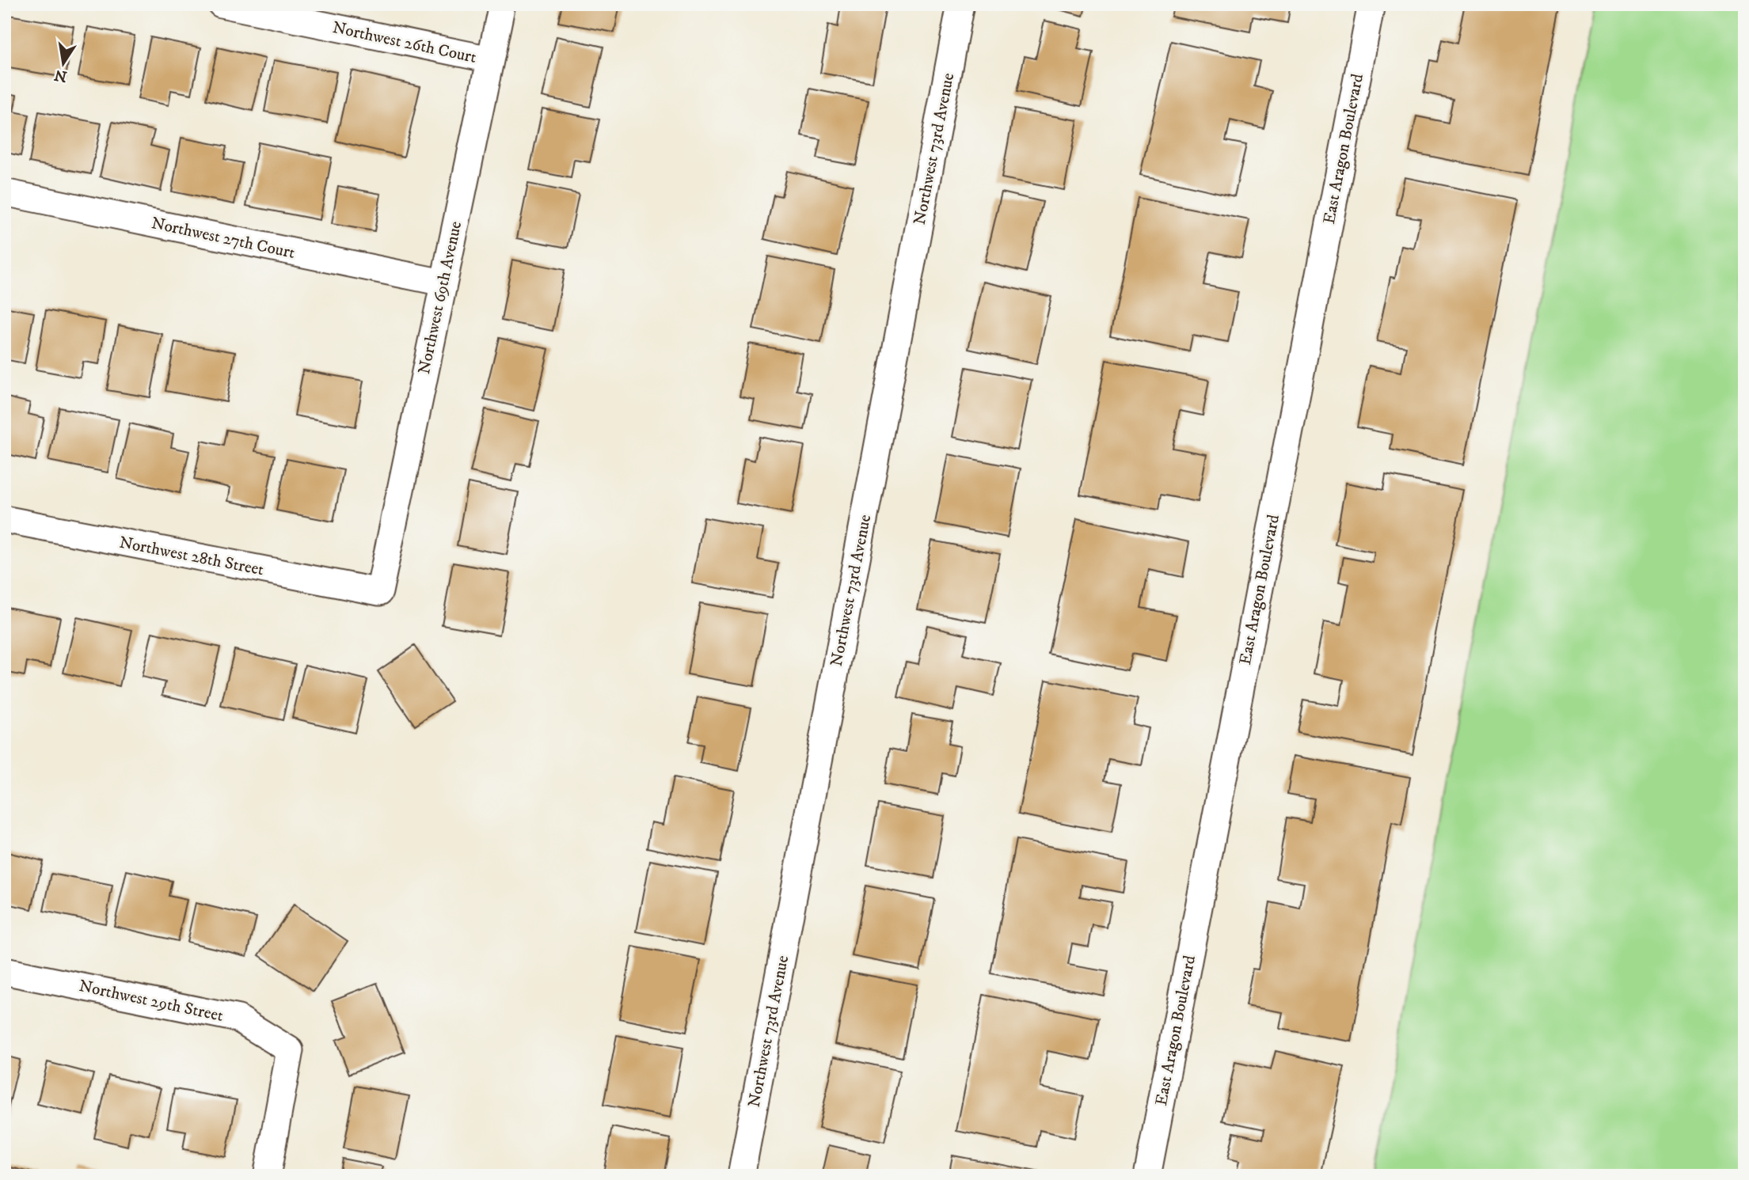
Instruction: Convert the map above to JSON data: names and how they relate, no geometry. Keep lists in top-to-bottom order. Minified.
{"streets":{"street":["Northwest 26th Court","Northwest 73rd Avenue","East Aragon Boulevard","Northwest 27th Court","Northwest 69th Avenue","Northwest 28th Street","Northwest 29th Street"]},"crossings":[["Northwest 26th Court","Northwest 69th Avenue"],["Northwest 27th Court","Northwest 69th Avenue"],["Northwest 69th Avenue","Northwest 28th Street"]],"north":"bottom"}
